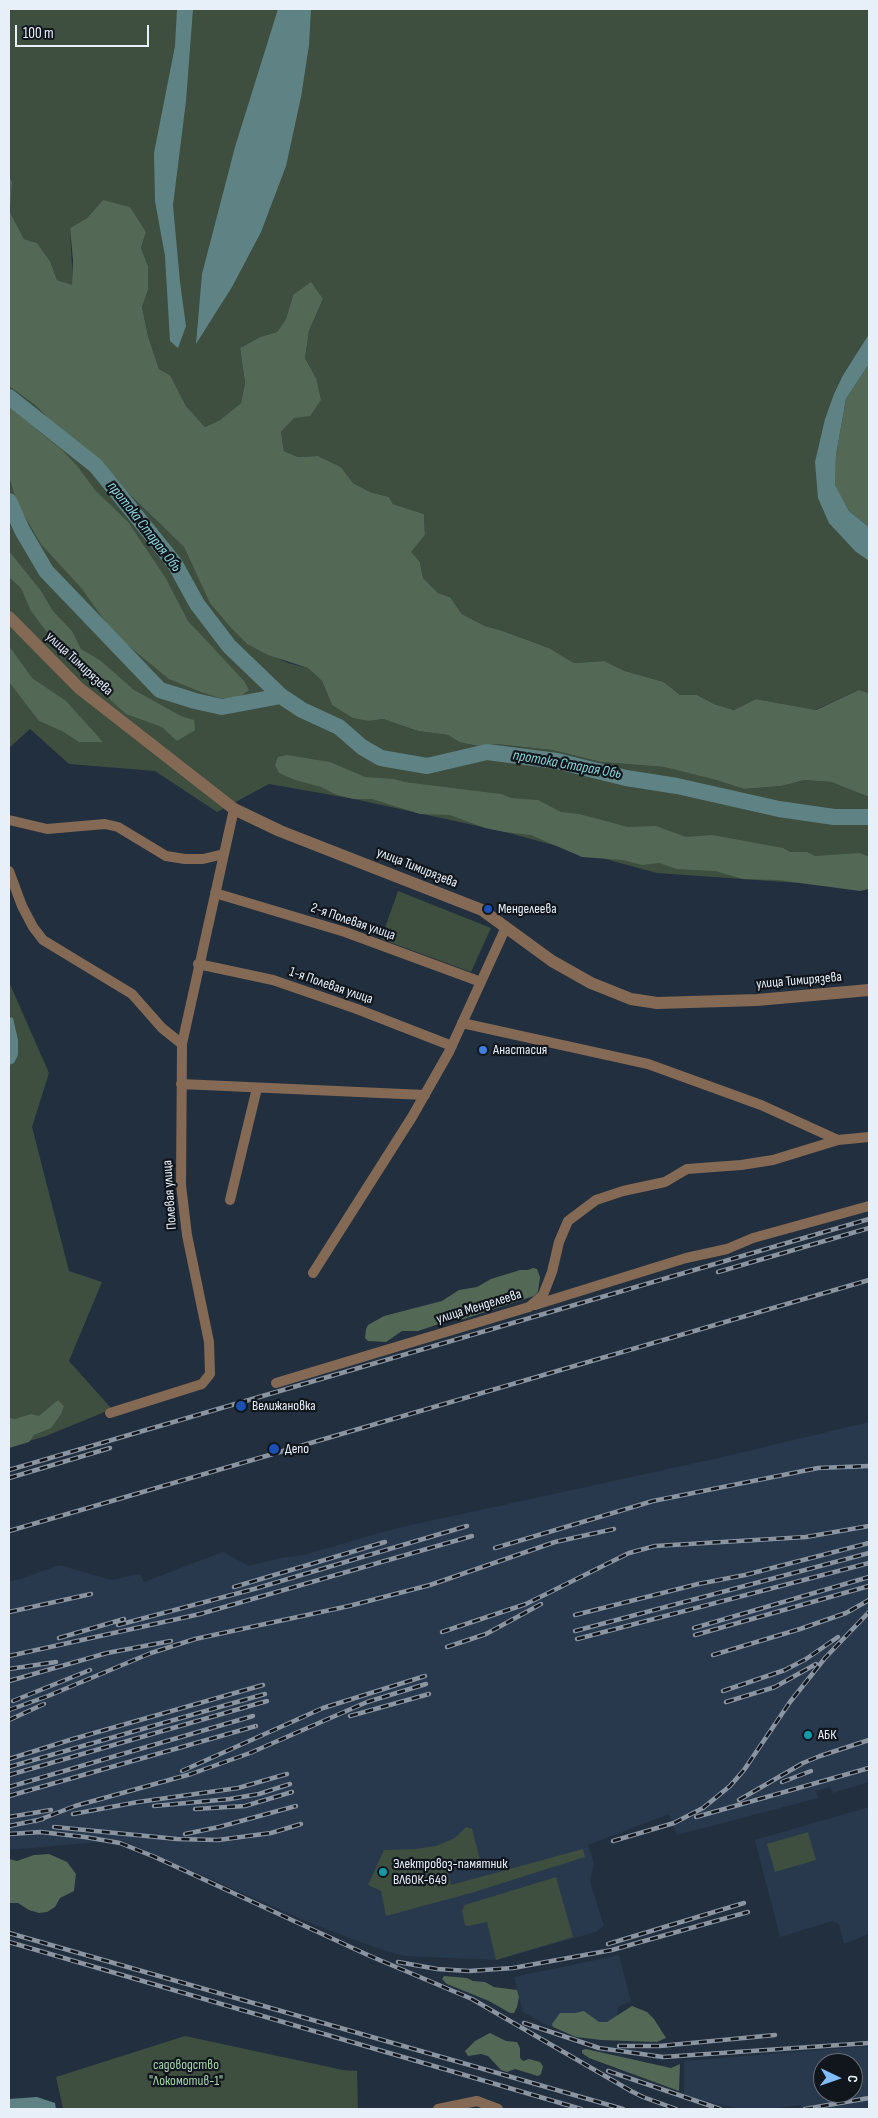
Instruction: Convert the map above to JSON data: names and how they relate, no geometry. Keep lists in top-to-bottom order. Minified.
{"streets":{"street":["улица Тимирязева","2-я Полевая улица","1-я Полевая улица","Полевая улица","улица Менделеева"]},"crossings":[["улица Тимирязева","Полевая улица"],["2-я Полевая улица","Полевая улица"],["1-я Полевая улица","Полевая улица"]],"water":["протока Старая Обь"],"parks":["садоводство \"Локомотив-1\""],"places":["Менделеева","Анастасия","Велижановка","Депо","АБК","Электровоз-памятник ВЛ60К-649"],"scale_bar":"100 m","north":"right"}
